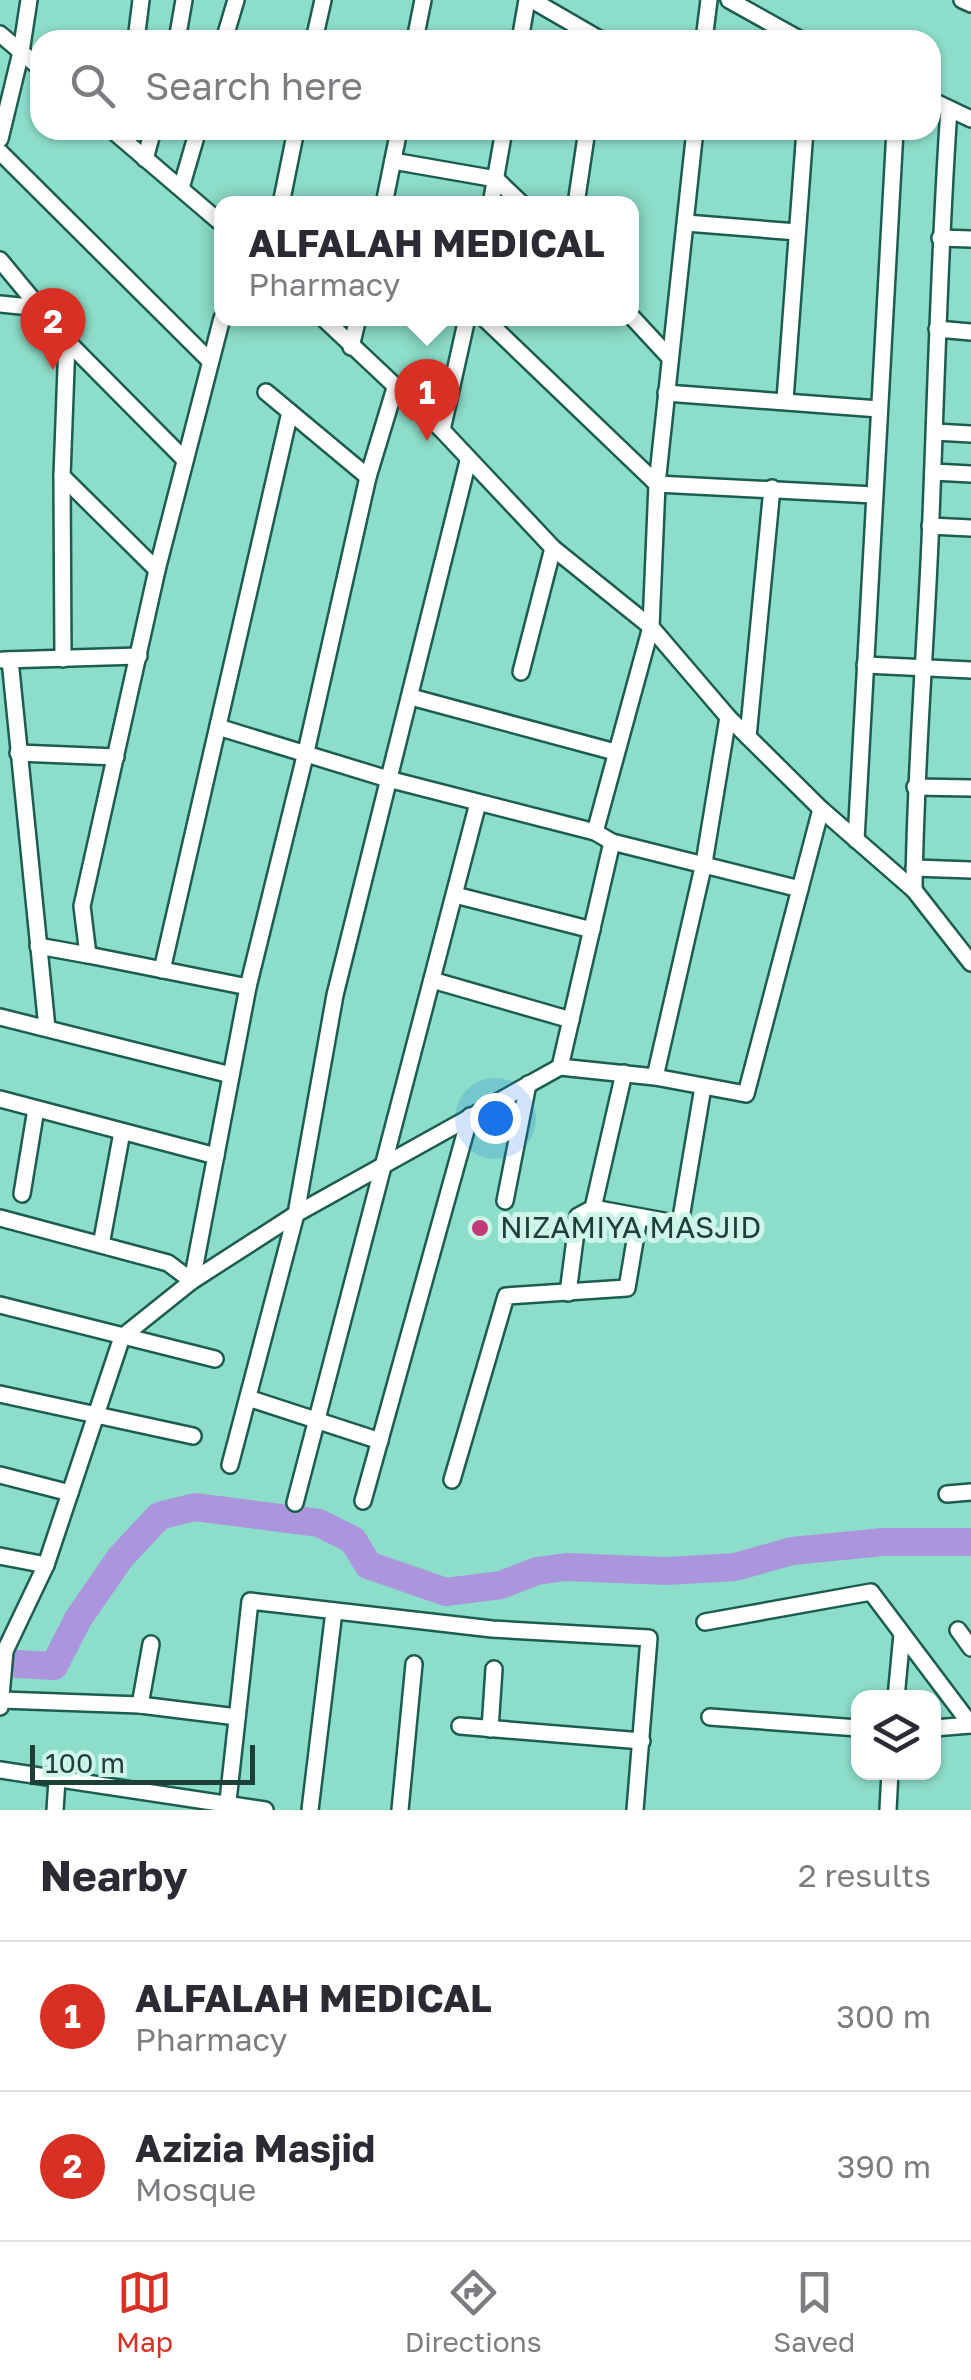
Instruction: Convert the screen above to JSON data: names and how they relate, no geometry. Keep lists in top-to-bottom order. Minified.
{"places":["NIZAMIYA MASJID"],"scale_bar":"100 m","page":{"search":"Search here","popup":["ALFALAH MEDICAL","Pharmacy"],"pins":["2","1"],"scale":"100 m","heading":["Nearby","2 results"],"list":[{"mark":"1","name":"ALFALAH MEDICAL","note":"Pharmacy","value":"300 m"},{"mark":"2","name":"Azizia Masjid","note":"Mosque","value":"390 m"}],"nav":["Map","Directions","Saved"]}}
